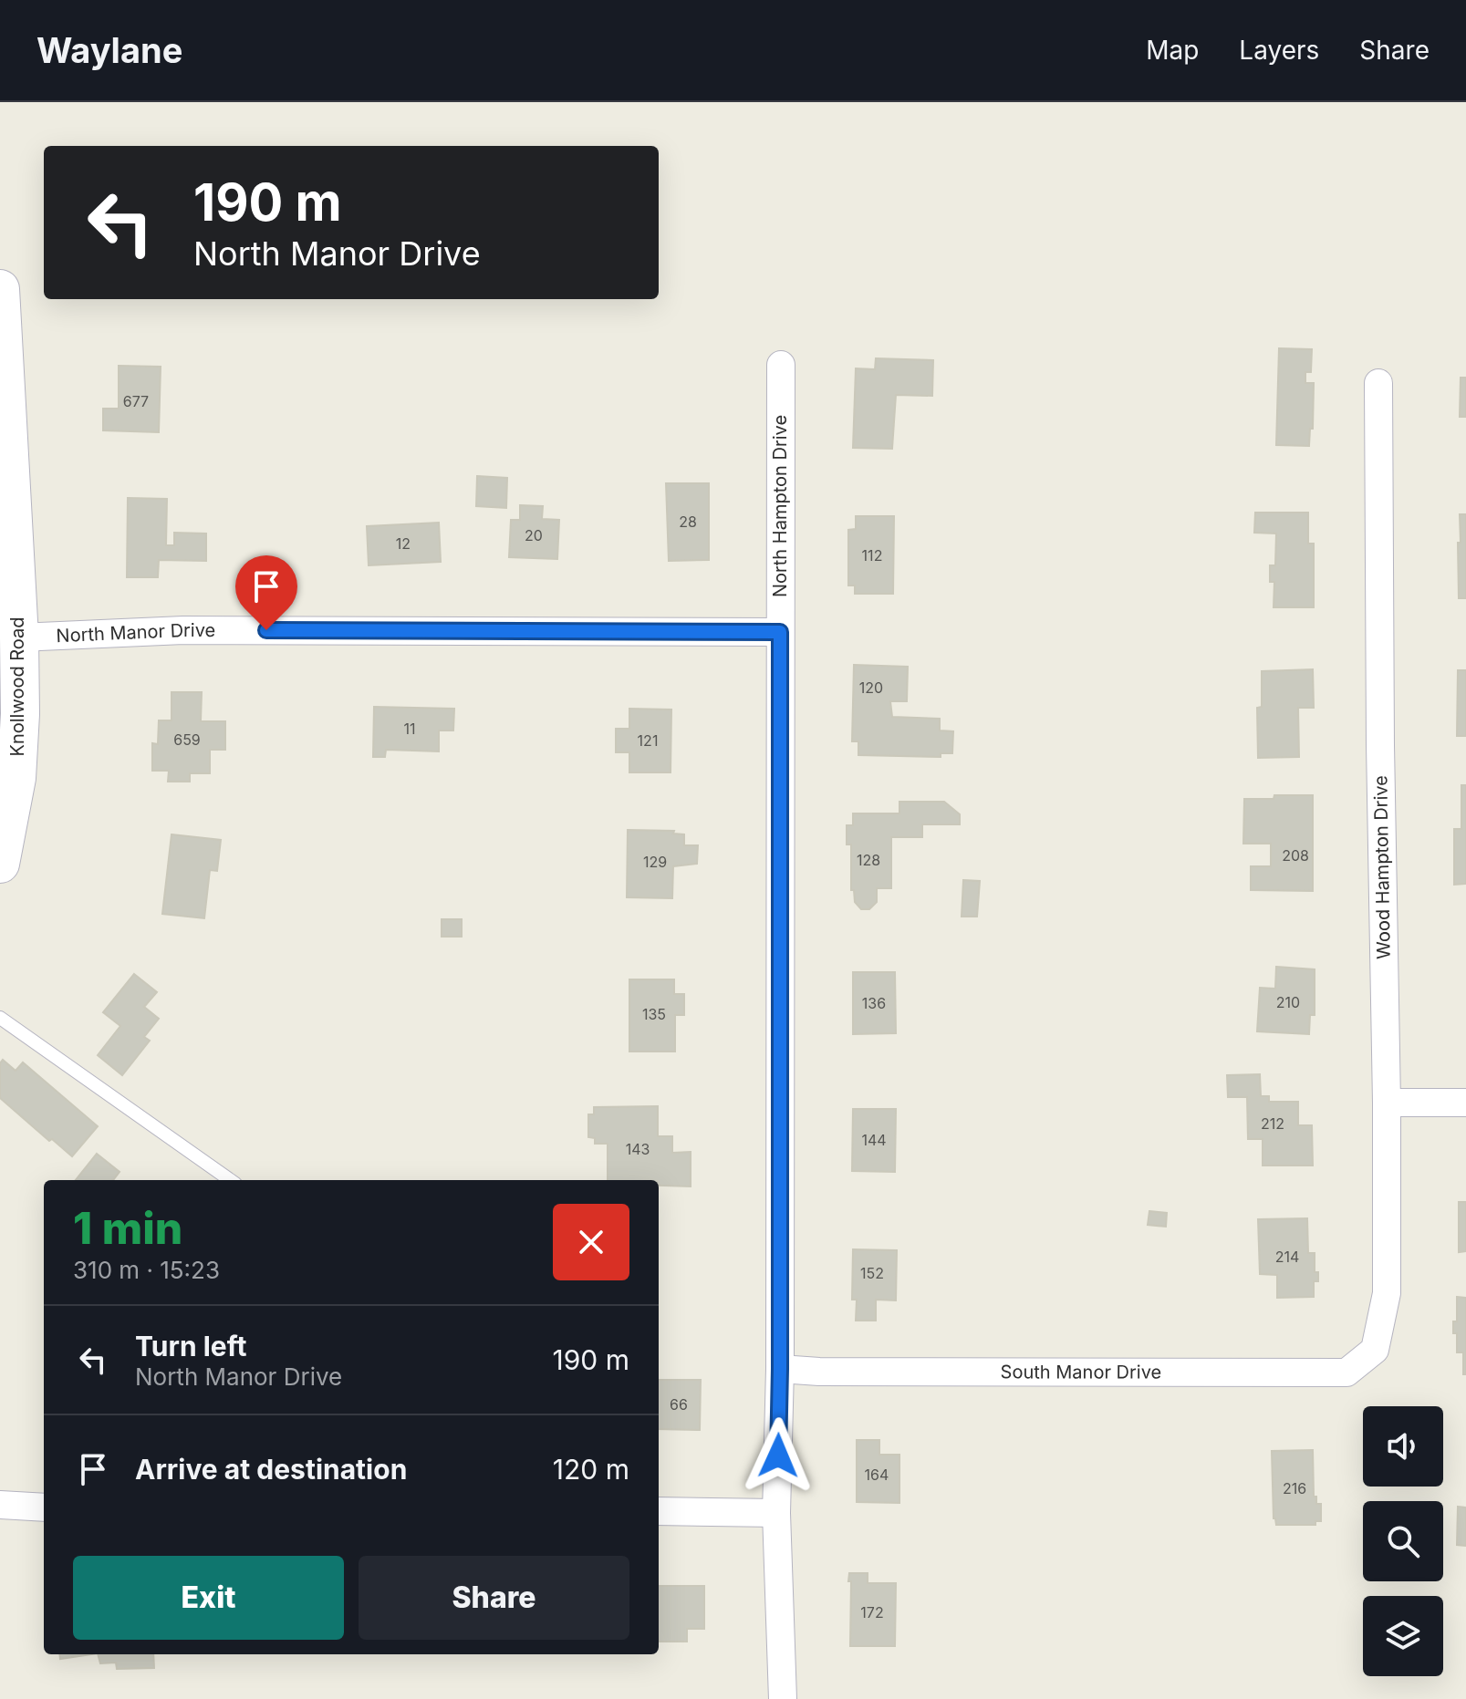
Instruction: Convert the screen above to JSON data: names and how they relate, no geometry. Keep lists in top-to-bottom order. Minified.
{"streets":{"main road":["Knollwood Road"],"street":["North Hampton Drive","North Manor Drive","Wood Hampton Drive","South Manor Drive"]},"crossings":[["North Hampton Drive","North Manor Drive"],["North Hampton Drive","South Manor Drive"],["North Manor Drive","Knollwood Road"],["Wood Hampton Drive","South Manor Drive"]],"house_numbers":["677","28","20","12","112","120","11","659","121","208","128","129","210","136","135","212","144","143","214","152","66","164","216","172"],"page":{"header":"Waylane","nav":["Map","Layers","Share"],"turn":["190 m","North Manor Drive"],"heading":["1 min","310 m · 15:23"],"list":[{"name":"Turn left","note":"North Manor Drive","value":"190 m"},{"name":"Arrive at destination","value":"120 m"}],"buttons":["Exit","Share"]}}
